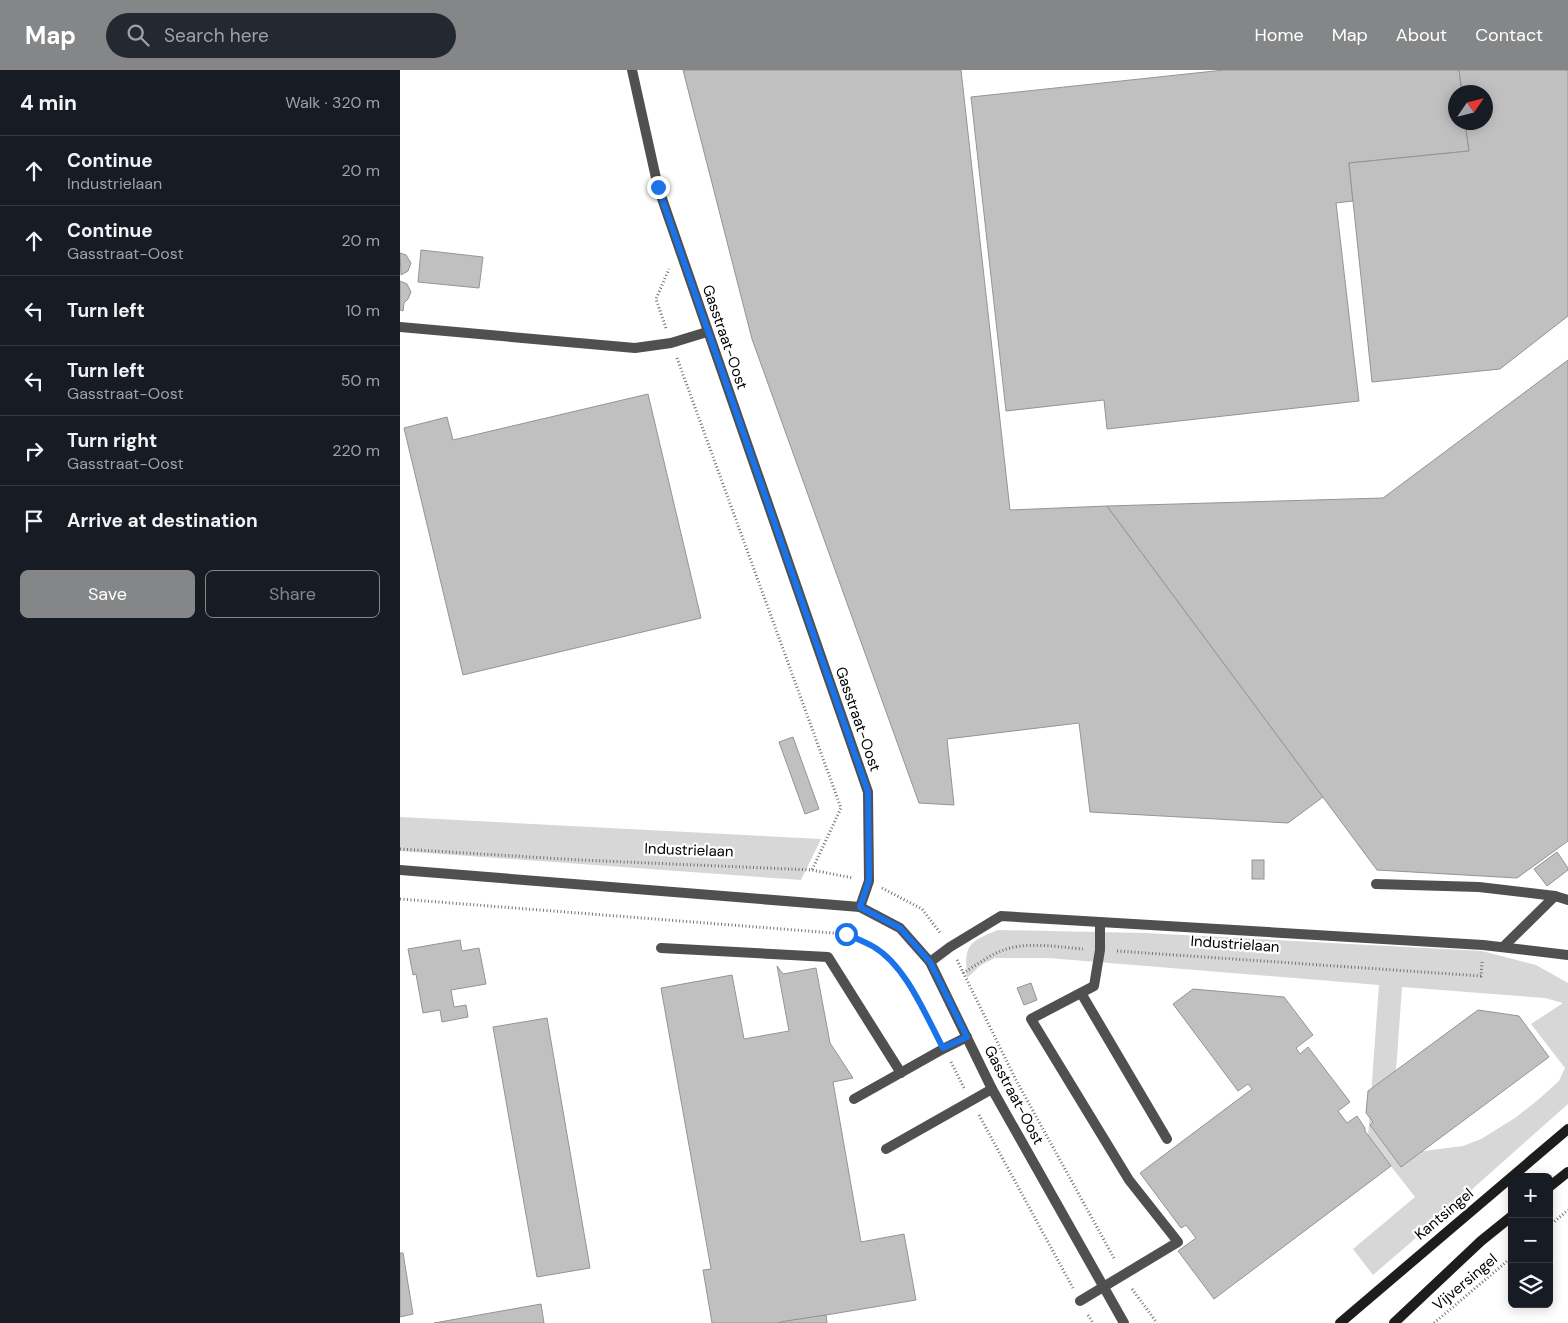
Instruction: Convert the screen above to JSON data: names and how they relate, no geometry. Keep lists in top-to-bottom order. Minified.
{"streets":{"street":["Gasstraat-Oost","Industrielaan","Kantsingel"],"path":["Vijversingel"]},"crossings":[["Gasstraat-Oost","Industrielaan"]],"north":"top right","page":{"header":"Map","search":"Search here","nav":["Home","Map","About","Contact"],"heading":["4 min","Walk · 320 m"],"list":[["Continue","Industrielaan","20 m"],["Continue","Gasstraat-Oost","20 m"],["Turn left","10 m"],["Turn left","Gasstraat-Oost","50 m"],["Turn right","Gasstraat-Oost","220 m"],"Arrive at destination"],"buttons":["Save","Share"],"map_buttons":["+","−"]}}
